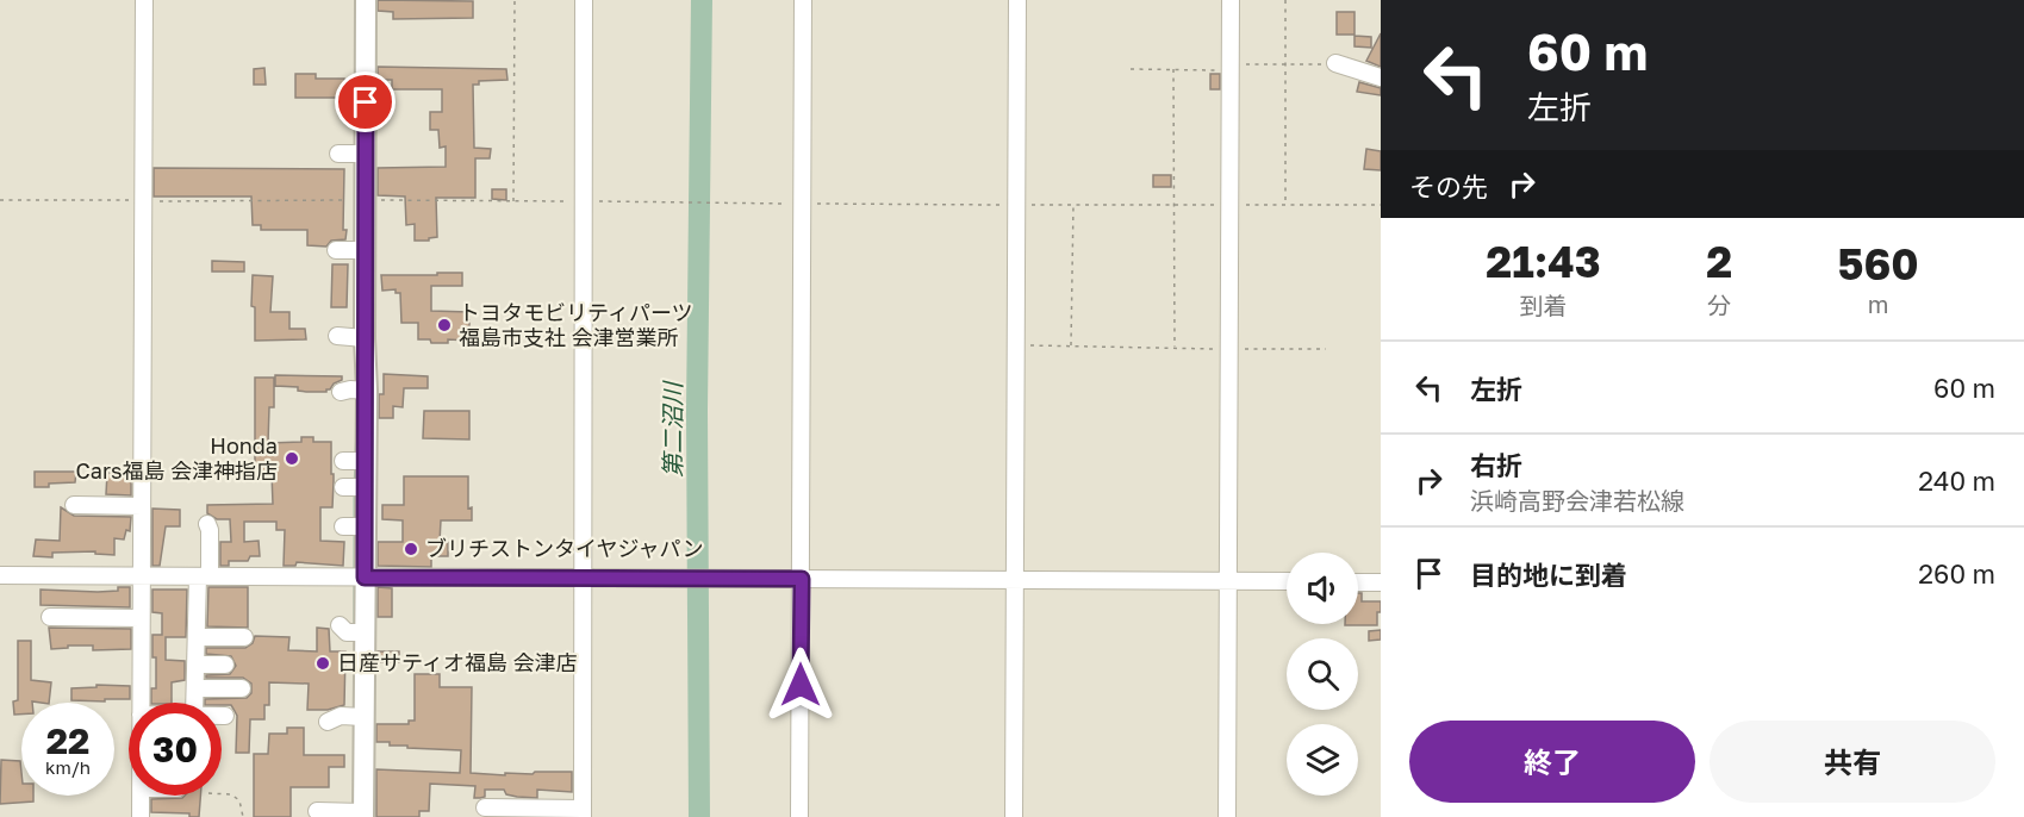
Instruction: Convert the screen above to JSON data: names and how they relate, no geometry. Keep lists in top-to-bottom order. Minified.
{"water":["第二沼川"],"places":["トヨタモビリティパーツ 福島市支社 会津営業所","Honda Cars福島 会津神指店","ブリチストンタイヤジャパン","日産サティオ福島 会津店"],"page":{"turn":["60 m","左折"],"then":"その先","eta":["21:43","到着","2","分","560","m"],"list":[{"name":"左折","value":"60 m"},{"name":"右折","note":"浜崎高野会津若松線","value":"240 m"},{"name":"目的地に到着","value":"260 m"}],"speed":"22 km/h","limit":"30","buttons":["終了","共有"]}}
